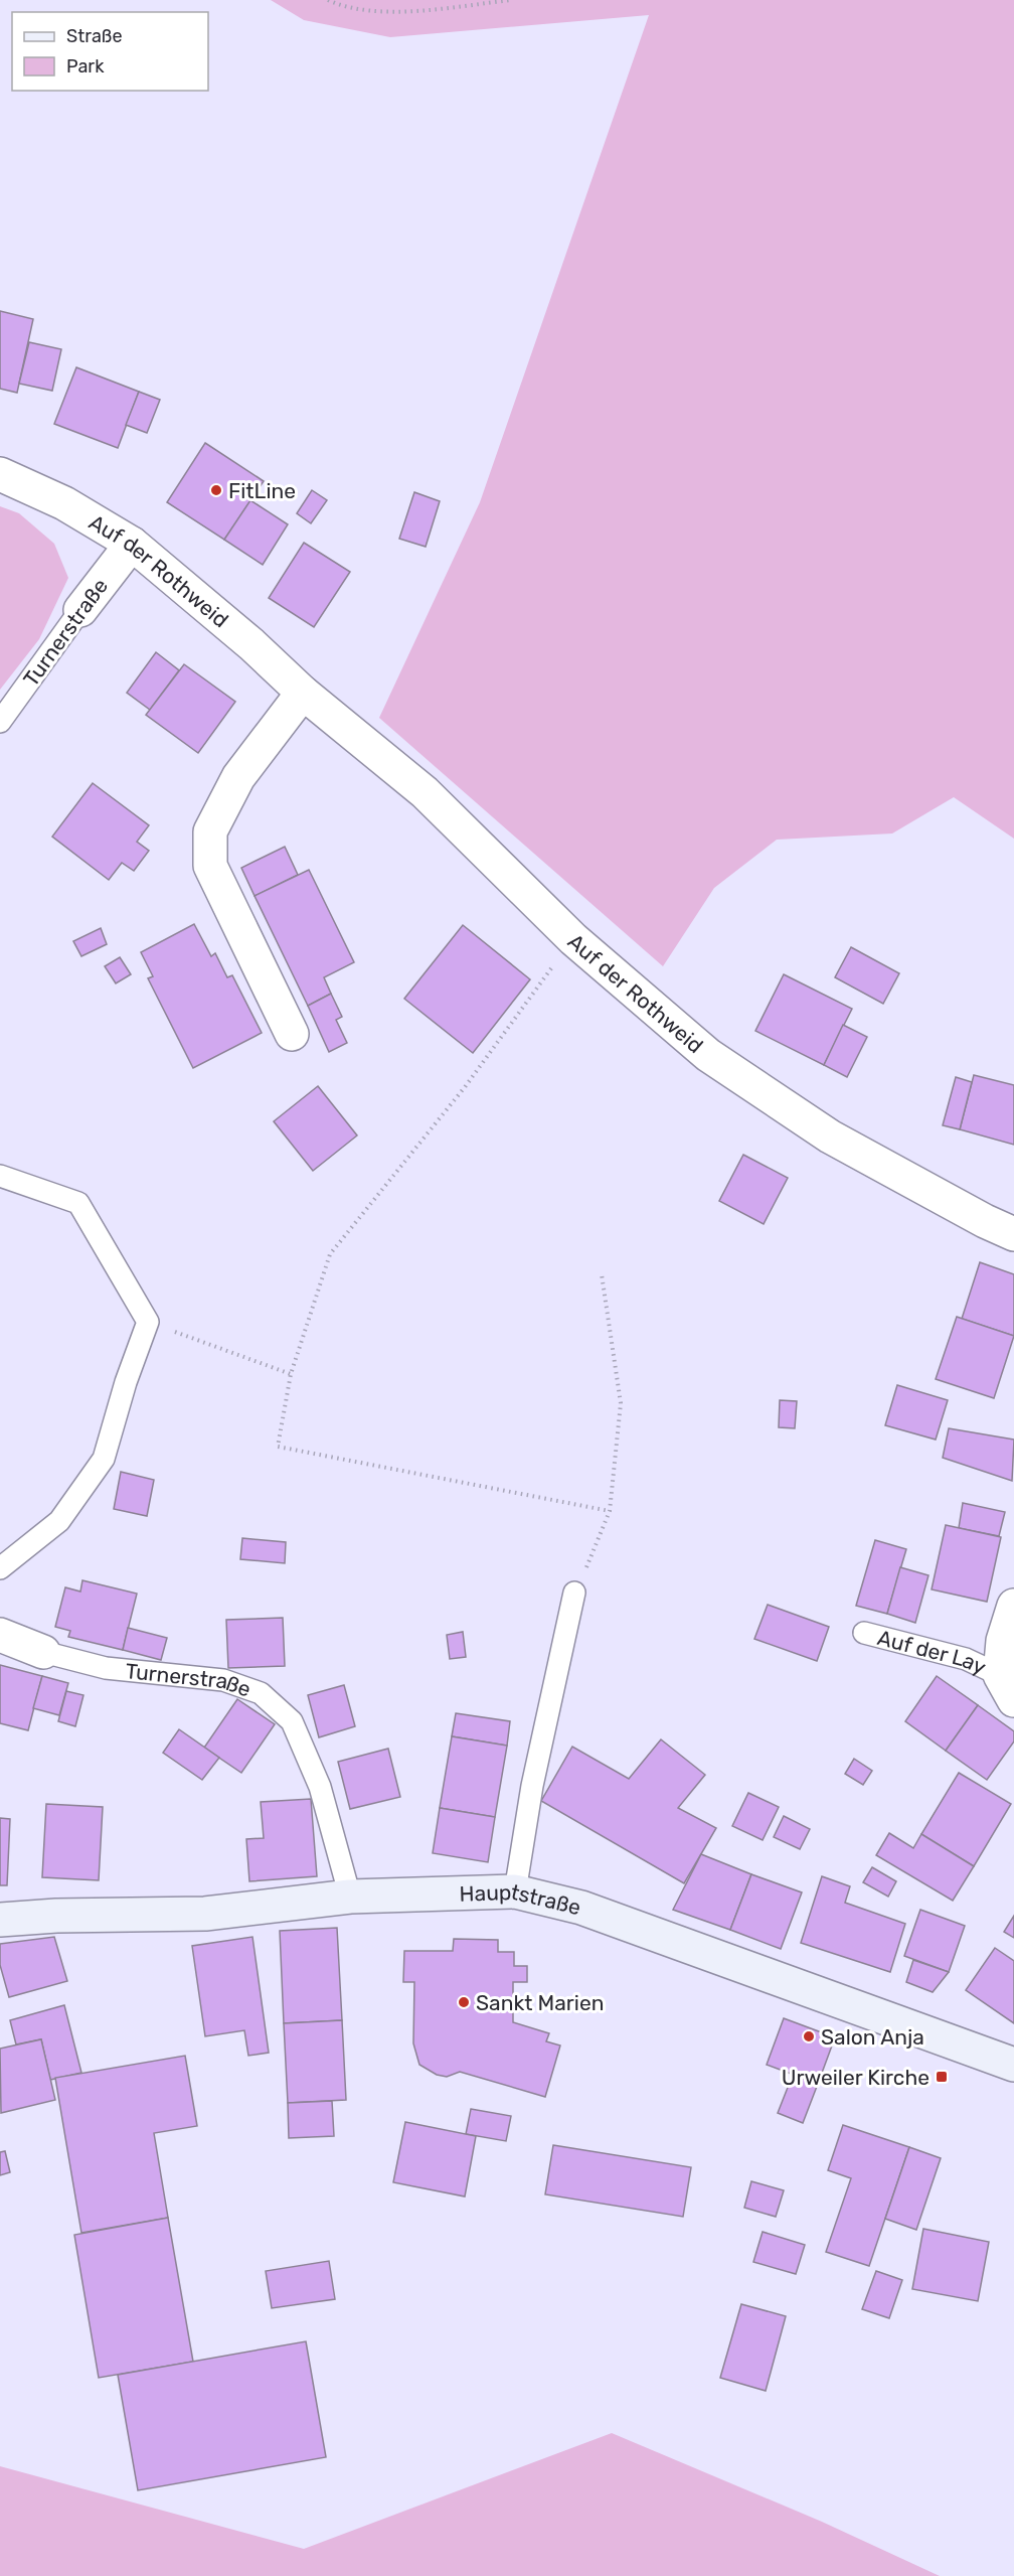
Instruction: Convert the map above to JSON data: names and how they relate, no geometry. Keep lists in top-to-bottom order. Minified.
{"streets":{"main road":["Hauptstraße"],"street":["Auf der Rothweid","Turnerstraße","Auf der Lay"]},"crossings":[["Auf der Rothweid","Turnerstraße"],["Turnerstraße","Hauptstraße"]],"places":{"other":["FitLine","Sankt Marien","Salon Anja"],"transit":["Urweiler Kirche"]},"legend":["Straße","Park"]}
